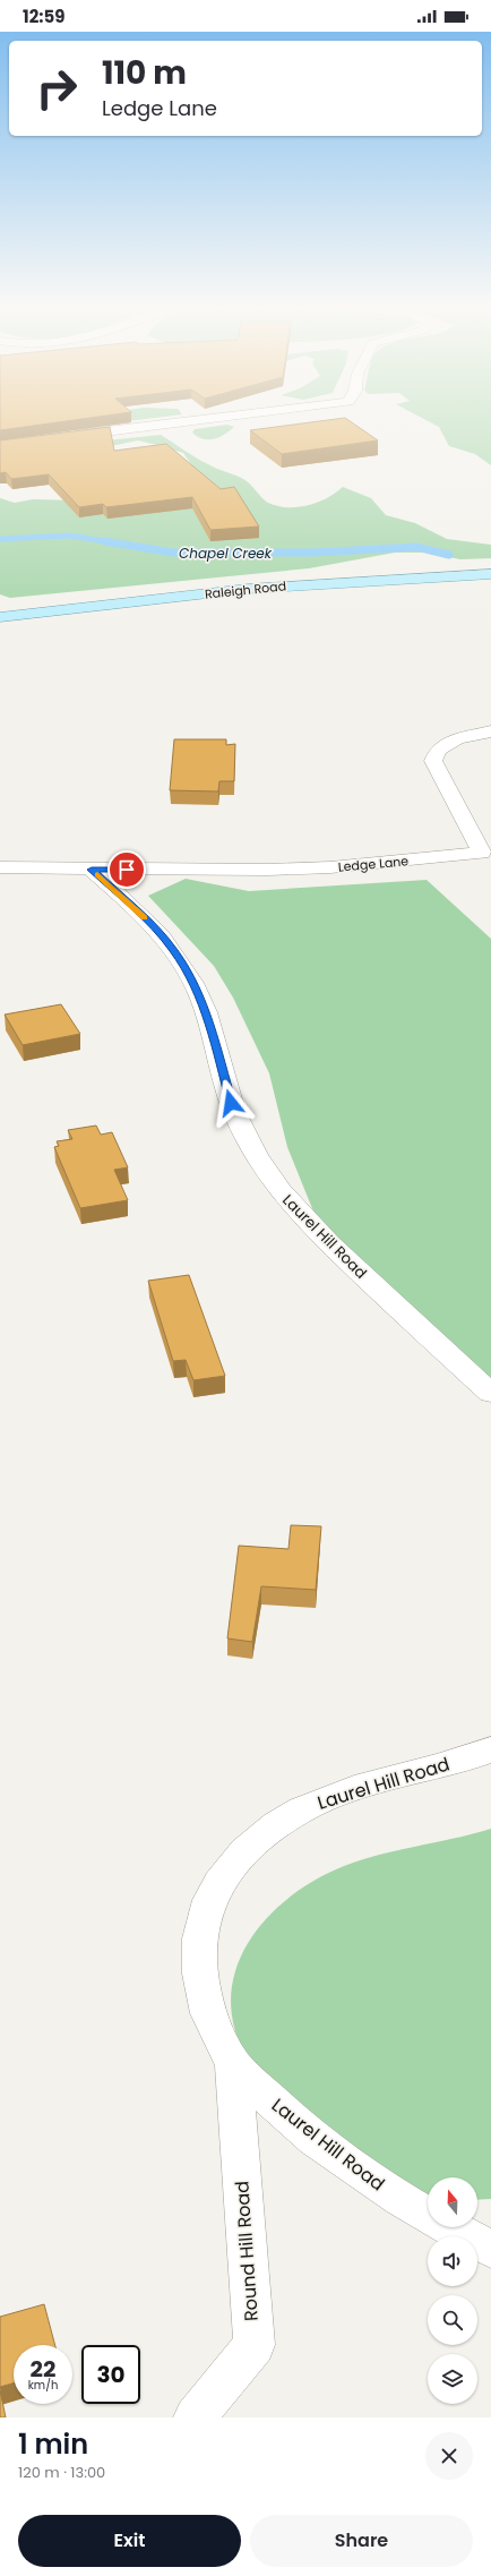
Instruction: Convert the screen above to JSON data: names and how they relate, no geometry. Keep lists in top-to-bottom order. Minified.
{"streets":{"main road":["Raleigh Road"],"street":["Ledge Lane","Laurel Hill Road","Round Hill Road"]},"crossings":[["Ledge Lane","Laurel Hill Road"],["Laurel Hill Road","Round Hill Road"]],"water":["Chapel Creek"],"north":"top","page":{"status":"12:59","turn":["110 m","Ledge Lane"],"speed":"22 km/h","limit":"30","heading":["1 min","120 m · 13:00"],"buttons":["Exit","Share"]}}
